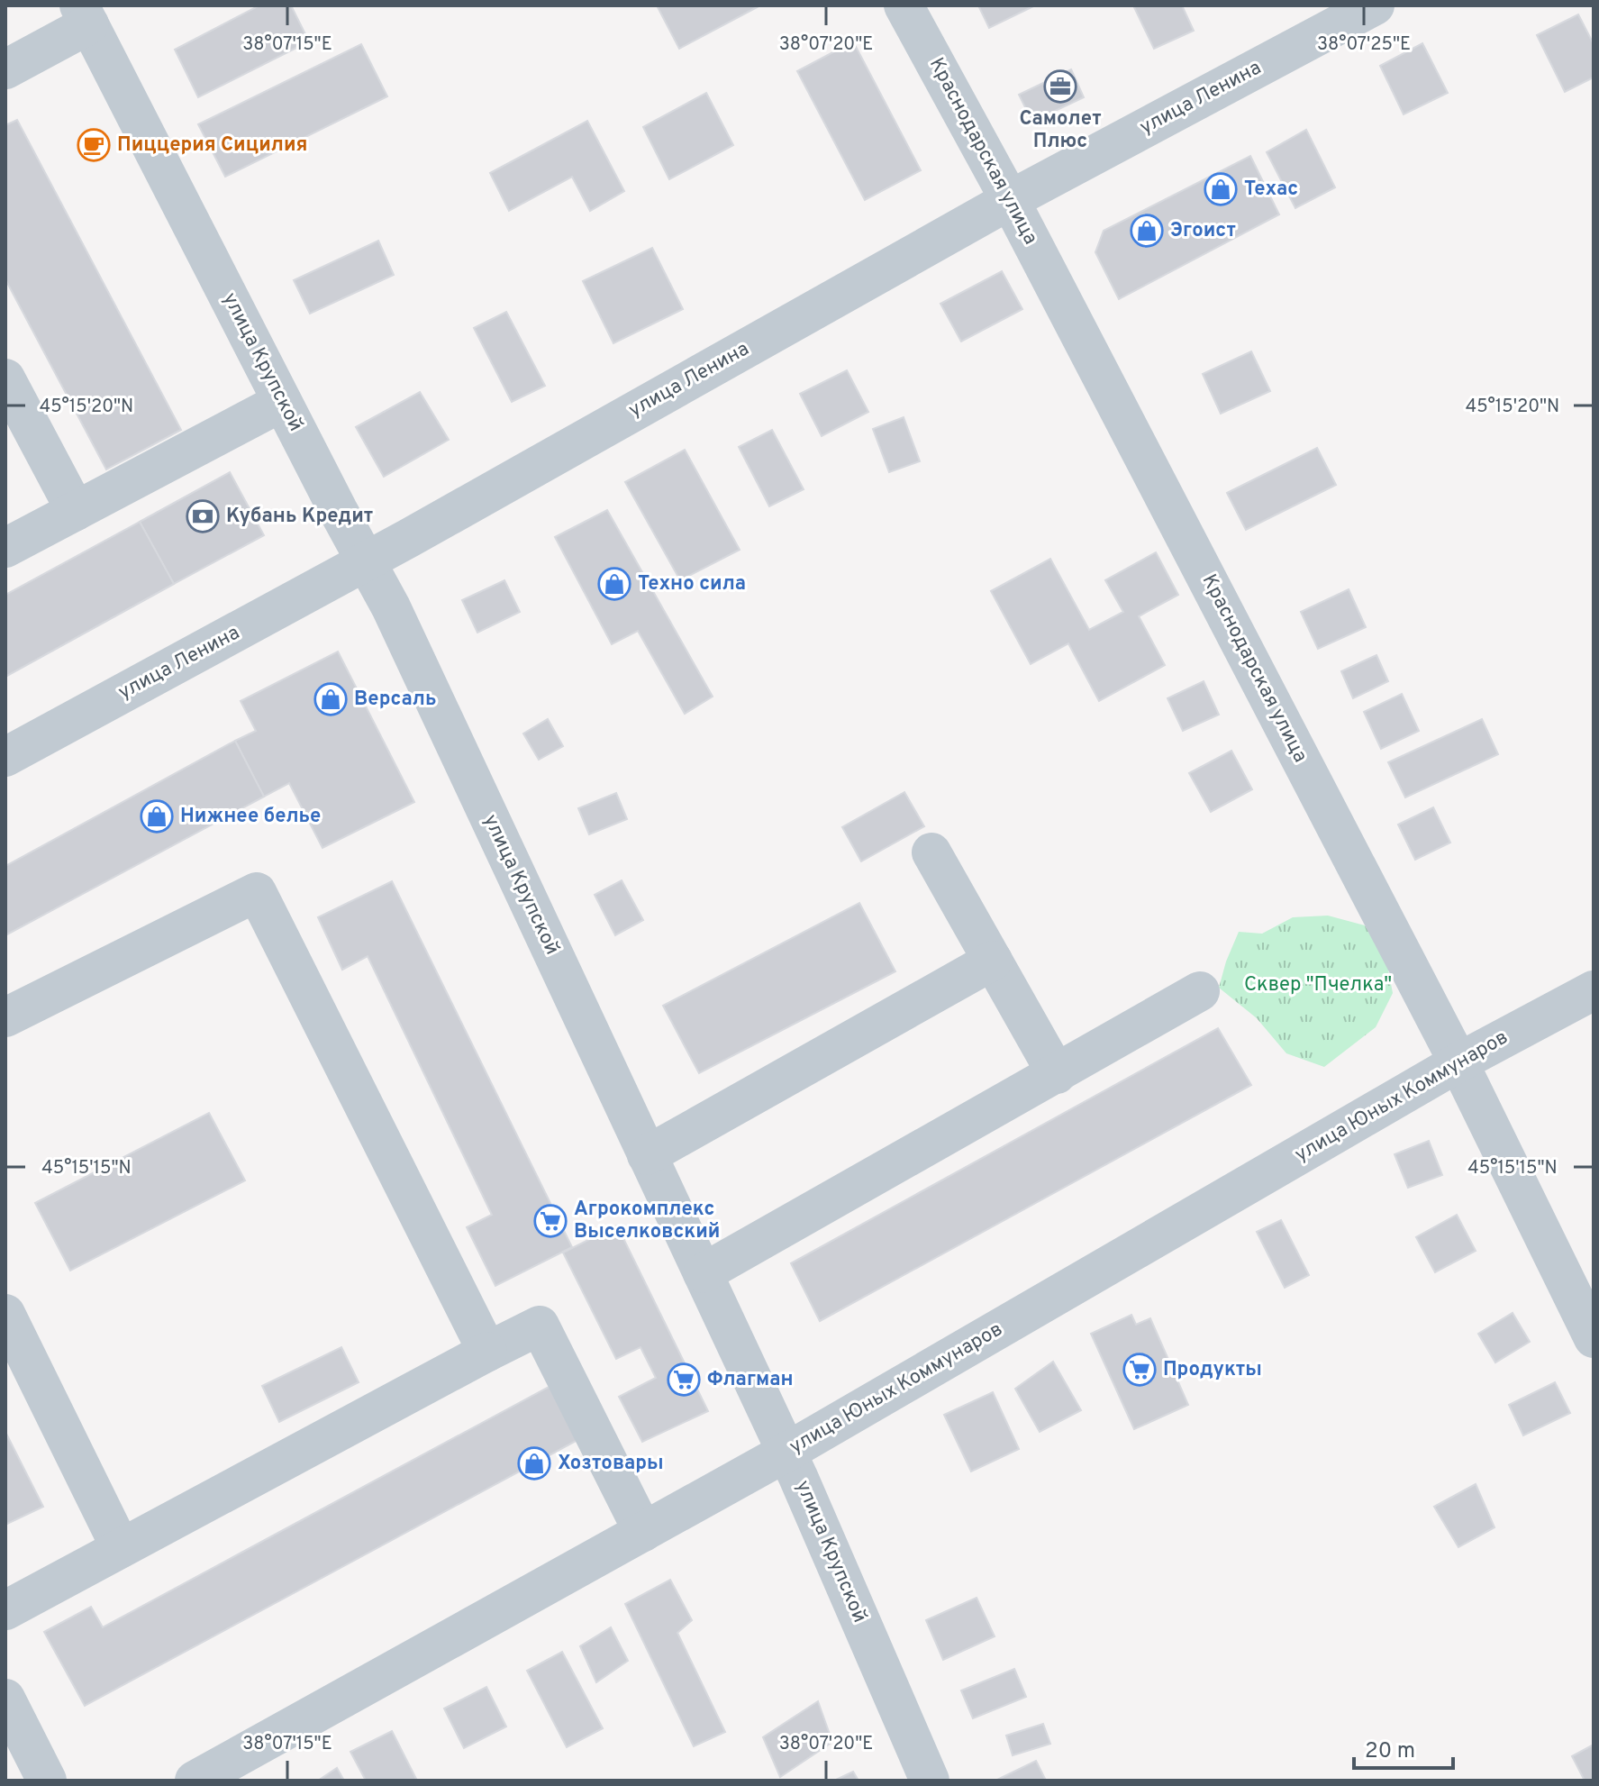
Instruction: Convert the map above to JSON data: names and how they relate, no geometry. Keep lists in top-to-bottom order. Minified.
{"streets":{"street":["улица Ленина","Краснодарская улица","улица Крупской","улица Юных Коммунаров"]},"crossings":[["улица Ленина","Краснодарская улица"],["улица Ленина","улица Крупской"],["Краснодарская улица","улица Юных Коммунаров"],["улица Крупской","улица Юных Коммунаров"]],"parks":["Сквер \"Пчелка\""],"places":{"office":["Самолет Плюс"],"cafe":["Пиццерия Сицилия"],"shop":["Техас","Эгоист","Техно сила","Версаль","Нижнее белье","Хозтовары"],"bank":["Кубань Кредит"],"supermarket":["Агрокомплекс Выселковский","Продукты","Флагман"]},"scale_bar":"20 m","coordinates":["38°07'15\"E","38°07'20\"E","38°07'25\"E","45°15'20\"N","45°15'15\"N"]}
